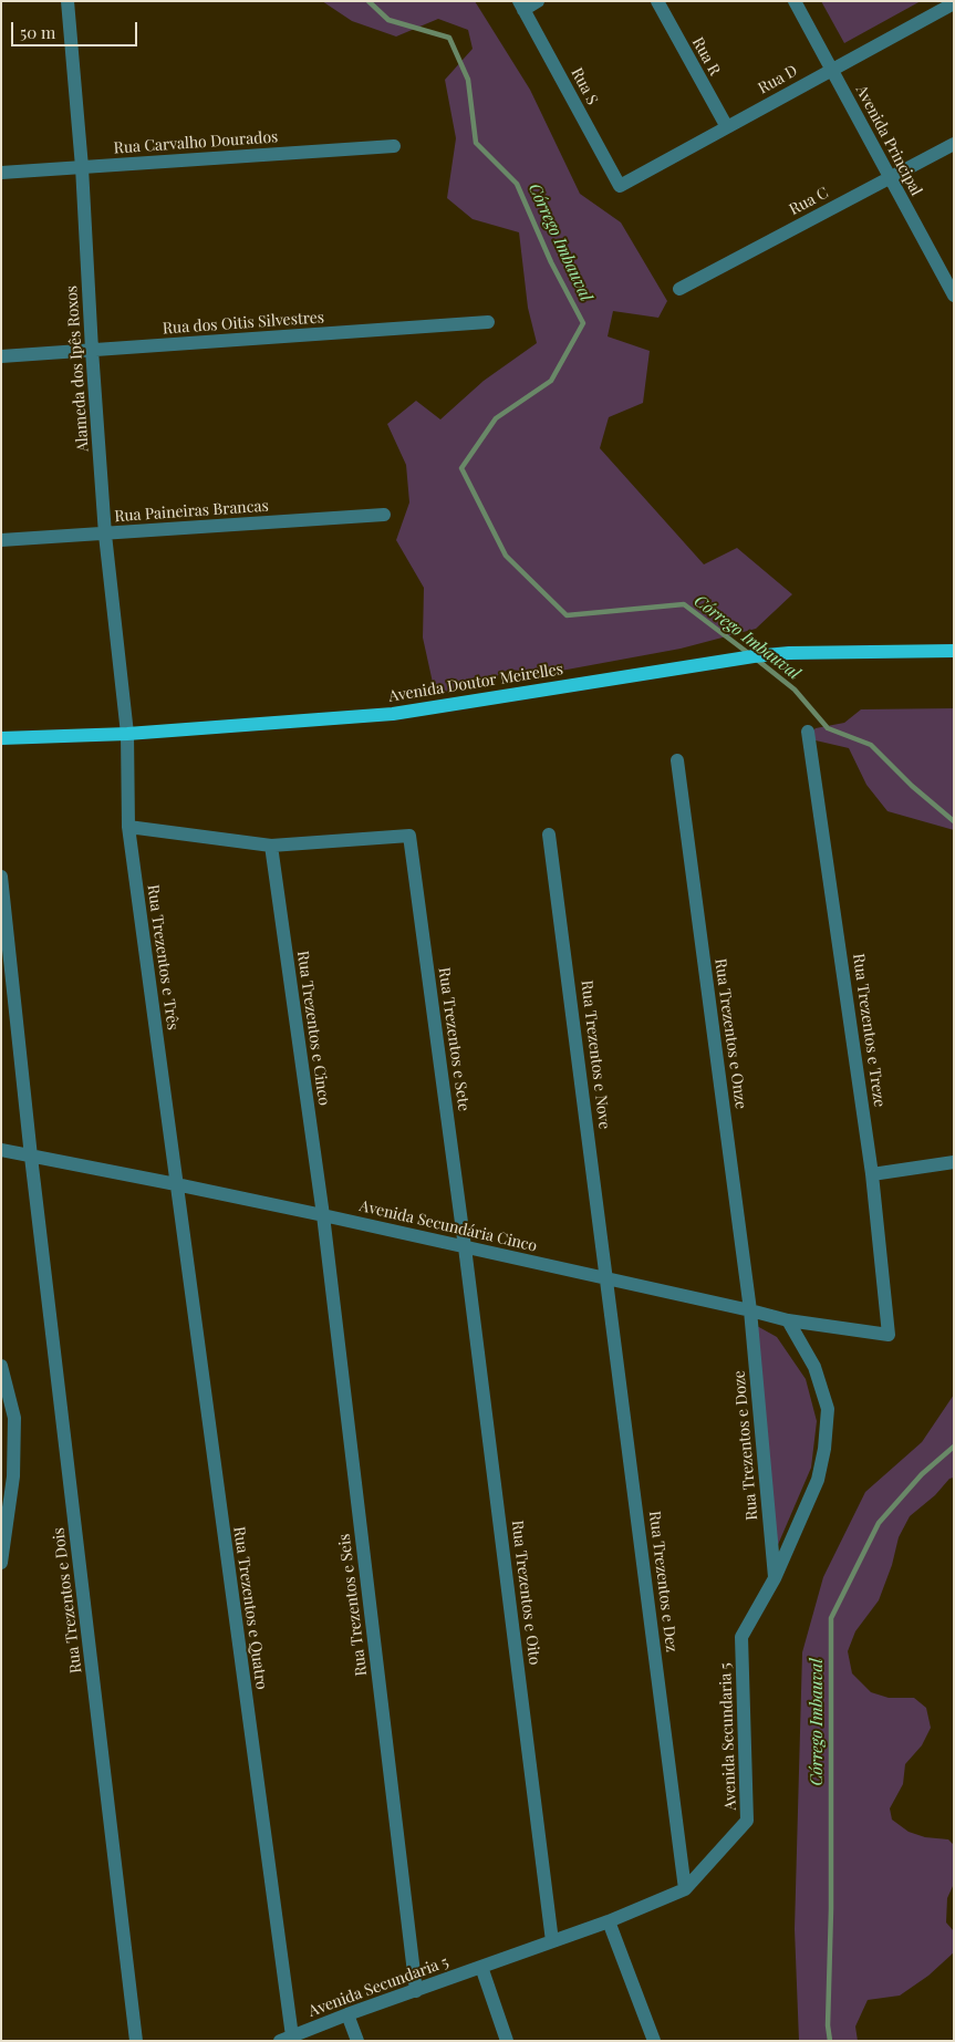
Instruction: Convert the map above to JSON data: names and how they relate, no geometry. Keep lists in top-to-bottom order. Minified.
{"streets":{"main road":["Avenida Doutor Meirelles"],"street":["Rua R","Rua D","Rua S","Avenida Principal","Rua Carvalho Dourados","Rua C","Rua dos Oitis Silvestres","Alameda dos Ipês Roxos","Rua Paineiras Brancas","Rua Trezentos e Três","Rua Trezentos e Cinco","Rua Trezentos e Treze","Rua Trezentos e Onze","Rua Trezentos e Sete","Rua Trezentos e Nove","Avenida Secundária Cinco","Rua Trezentos e Doze","Rua Trezentos e Dez","Rua Trezentos e Oito","Rua Trezentos e Dois","Rua Trezentos e Seis","Rua Trezentos e Quatro","Avenida Secundaria 5"]},"crossings":[["Rua R","Rua D"],["Rua D","Rua S"],["Rua D","Avenida Principal"],["Avenida Principal","Rua C"],["Rua Carvalho Dourados","Alameda dos Ipês Roxos"],["Rua dos Oitis Silvestres","Alameda dos Ipês Roxos"],["Alameda dos Ipês Roxos","Rua Paineiras Brancas"],["Alameda dos Ipês Roxos","Avenida Doutor Meirelles"],["Alameda dos Ipês Roxos","Rua Trezentos e Três"],["Avenida Doutor Meirelles","Rua Trezentos e Três"],["Rua Trezentos e Três","Avenida Secundária Cinco"],["Rua Trezentos e Três","Rua Trezentos e Quatro"],["Rua Trezentos e Cinco","Rua Trezentos e Sete"],["Rua Trezentos e Cinco","Avenida Secundária Cinco"],["Rua Trezentos e Cinco","Rua Trezentos e Seis"],["Rua Trezentos e Treze","Avenida Secundária Cinco"],["Rua Trezentos e Onze","Avenida Secundária Cinco"],["Rua Trezentos e Onze","Rua Trezentos e Doze"],["Rua Trezentos e Sete","Avenida Secundária Cinco"],["Rua Trezentos e Sete","Rua Trezentos e Oito"],["Rua Trezentos e Nove","Avenida Secundária Cinco"],["Rua Trezentos e Nove","Rua Trezentos e Dez"],["Avenida Secundária Cinco","Rua Trezentos e Doze"],["Avenida Secundária Cinco","Rua Trezentos e Dez"],["Avenida Secundária Cinco","Rua Trezentos e Oito"],["Avenida Secundária Cinco","Rua Trezentos e Dois"],["Avenida Secundária Cinco","Rua Trezentos e Seis"],["Avenida Secundária Cinco","Rua Trezentos e Quatro"],["Avenida Secundária Cinco","Avenida Secundaria 5"],["Rua Trezentos e Doze","Avenida Secundaria 5"],["Rua Trezentos e Dez","Avenida Secundaria 5"],["Rua Trezentos e Oito","Avenida Secundaria 5"],["Rua Trezentos e Seis","Avenida Secundaria 5"],["Rua Trezentos e Quatro","Avenida Secundaria 5"]],"water":["Córrego Imbauval"],"scale_bar":"50 m"}
